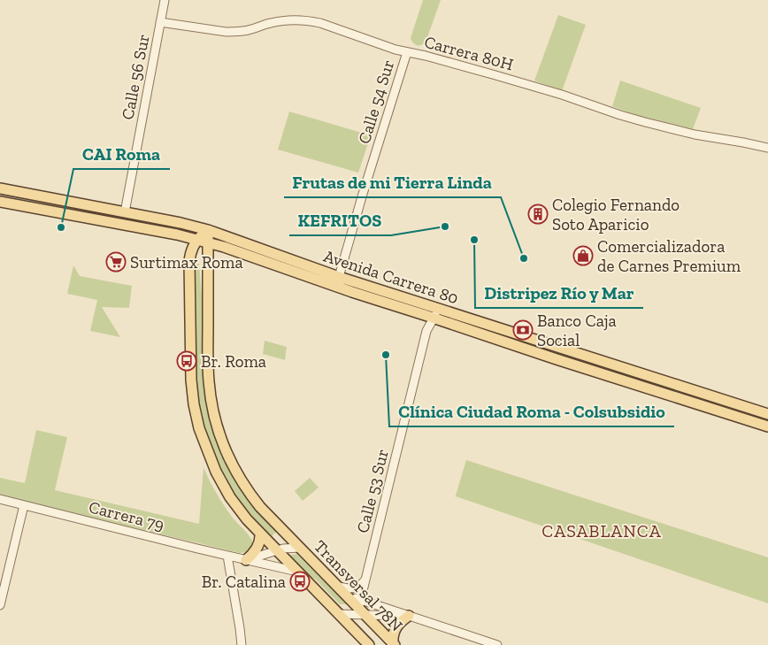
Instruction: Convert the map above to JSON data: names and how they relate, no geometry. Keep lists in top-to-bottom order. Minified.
{"streets":{"main road":["Avenida Carrera 80","Transversal 78N"],"street":["Carrera 80H","Calle 56 Sur","Calle 54 Sur","Calle 53 Sur","Carrera 79"]},"crossings":[["Carrera 80H","Calle 56 Sur"],["Carrera 80H","Calle 54 Sur"],["Calle 56 Sur","Avenida Carrera 80"],["Calle 54 Sur","Avenida Carrera 80"],["Avenida Carrera 80","Calle 53 Sur"],["Avenida Carrera 80","Transversal 78N"],["Calle 53 Sur","Transversal 78N"],["Carrera 79","Transversal 78N"]],"districts":["CASABLANCA"],"places":{"building":["Colegio Fernando Soto Aparicio"],"other":["KEFRITOS","CAI Roma","Distripez Río y Mar","Frutas de mi Tierra Linda","Clínica Ciudad Roma - Colsubsidio"],"shop":["Comercializadora de Carnes Premium"],"supermarket":["Surtimax Roma"],"bank":["Banco Caja Social"],"bus stop":["Br. Roma","Br. Catalina"]}}
